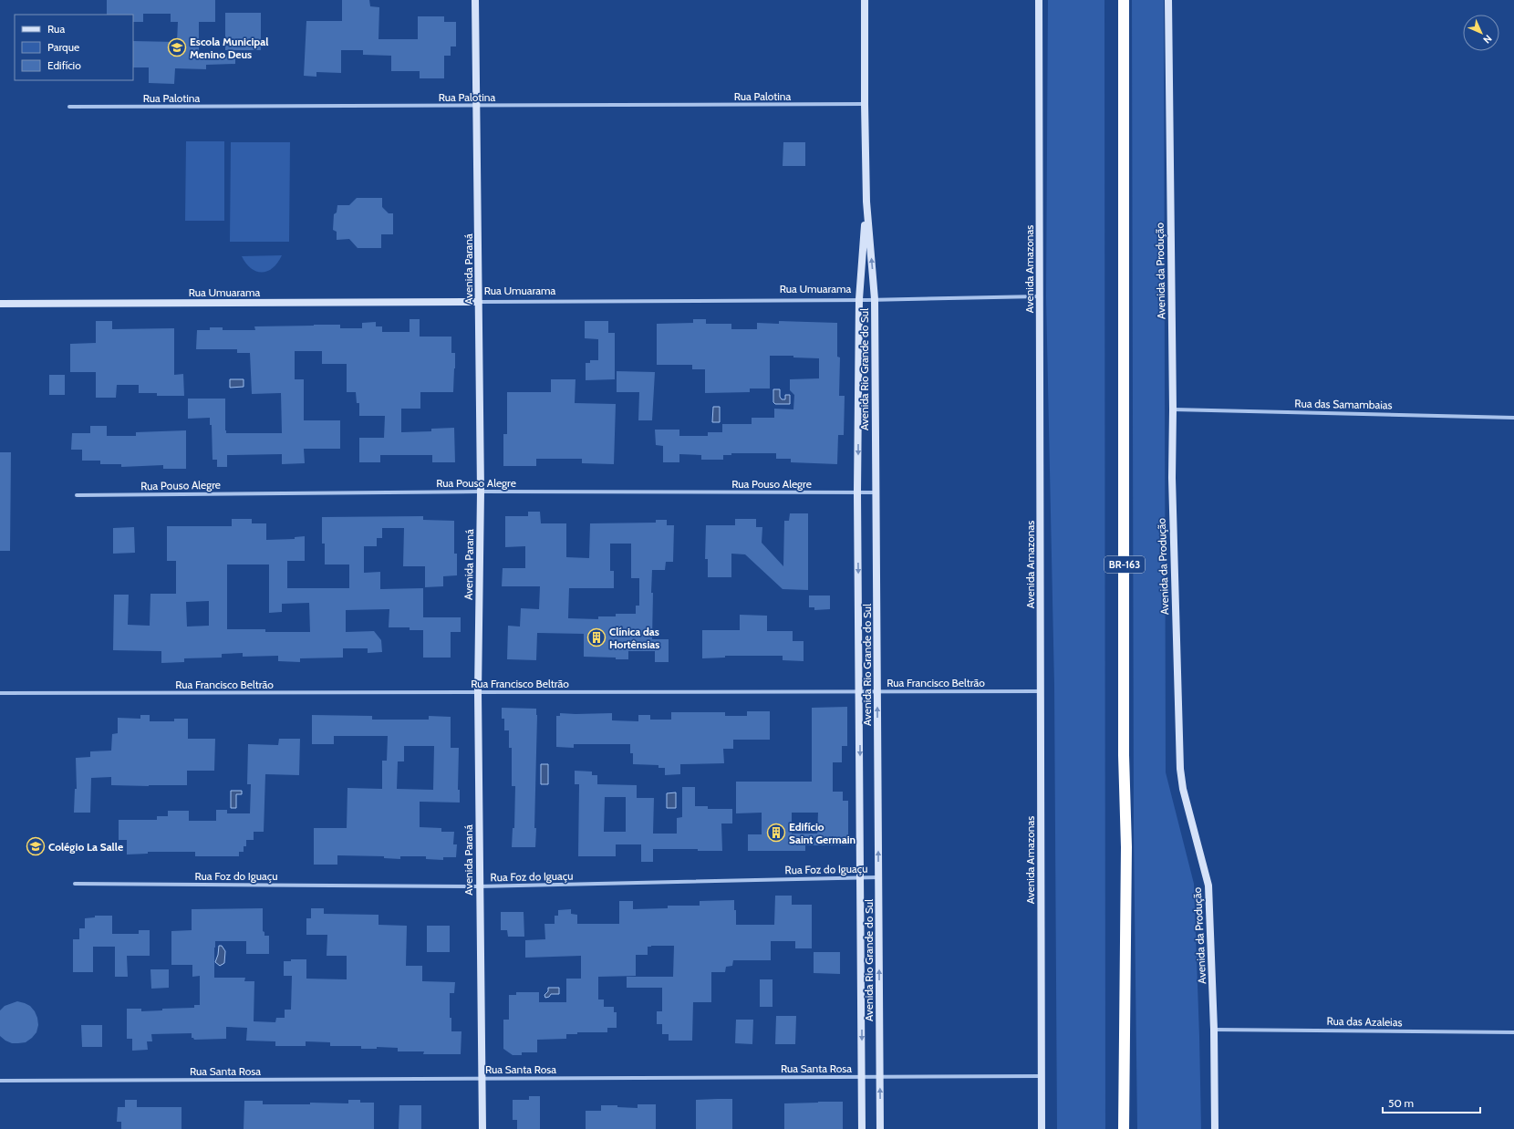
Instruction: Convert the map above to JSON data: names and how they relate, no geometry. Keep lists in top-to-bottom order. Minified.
{"streets":{"highway":["BR-163"],"street":["Rua Palotina","Avenida Paraná","Avenida Amazonas","Avenida da Produção","Rua Umuarama","Avenida Rio Grande do Sul","Rua das Samambaias","Rua Pouso Alegre","Rua Francisco Beltrão","Rua Foz do Iguaçu","Rua das Azaleias","Rua Santa Rosa"]},"crossings":[["Rua Palotina","Avenida Paraná"],["Rua Palotina","Avenida Rio Grande do Sul"],["Avenida Paraná","Rua Umuarama"],["Avenida Paraná","Rua Pouso Alegre"],["Avenida Paraná","Rua Francisco Beltrão"],["Avenida Paraná","Rua Foz do Iguaçu"],["Avenida Paraná","Rua Santa Rosa"],["Avenida Amazonas","Rua Umuarama"],["Avenida Amazonas","Rua Francisco Beltrão"],["Avenida Amazonas","Rua Santa Rosa"],["Avenida da Produção","Rua das Samambaias"],["Avenida da Produção","Rua das Azaleias"],["Rua Umuarama","Avenida Rio Grande do Sul"],["Avenida Rio Grande do Sul","Rua Pouso Alegre"],["Avenida Rio Grande do Sul","Rua Francisco Beltrão"],["Avenida Rio Grande do Sul","Rua Foz do Iguaçu"],["Avenida Rio Grande do Sul","Rua Santa Rosa"]],"places":{"school or university":["Escola Municipal Menino Deus","Colégio La Salle"],"building":["Clínica das Hortênsias","Edifício Saint Germain"]},"legend":["Rua","Parque","Edifício"],"scale_bar":"50 m","north":"bottom right"}
